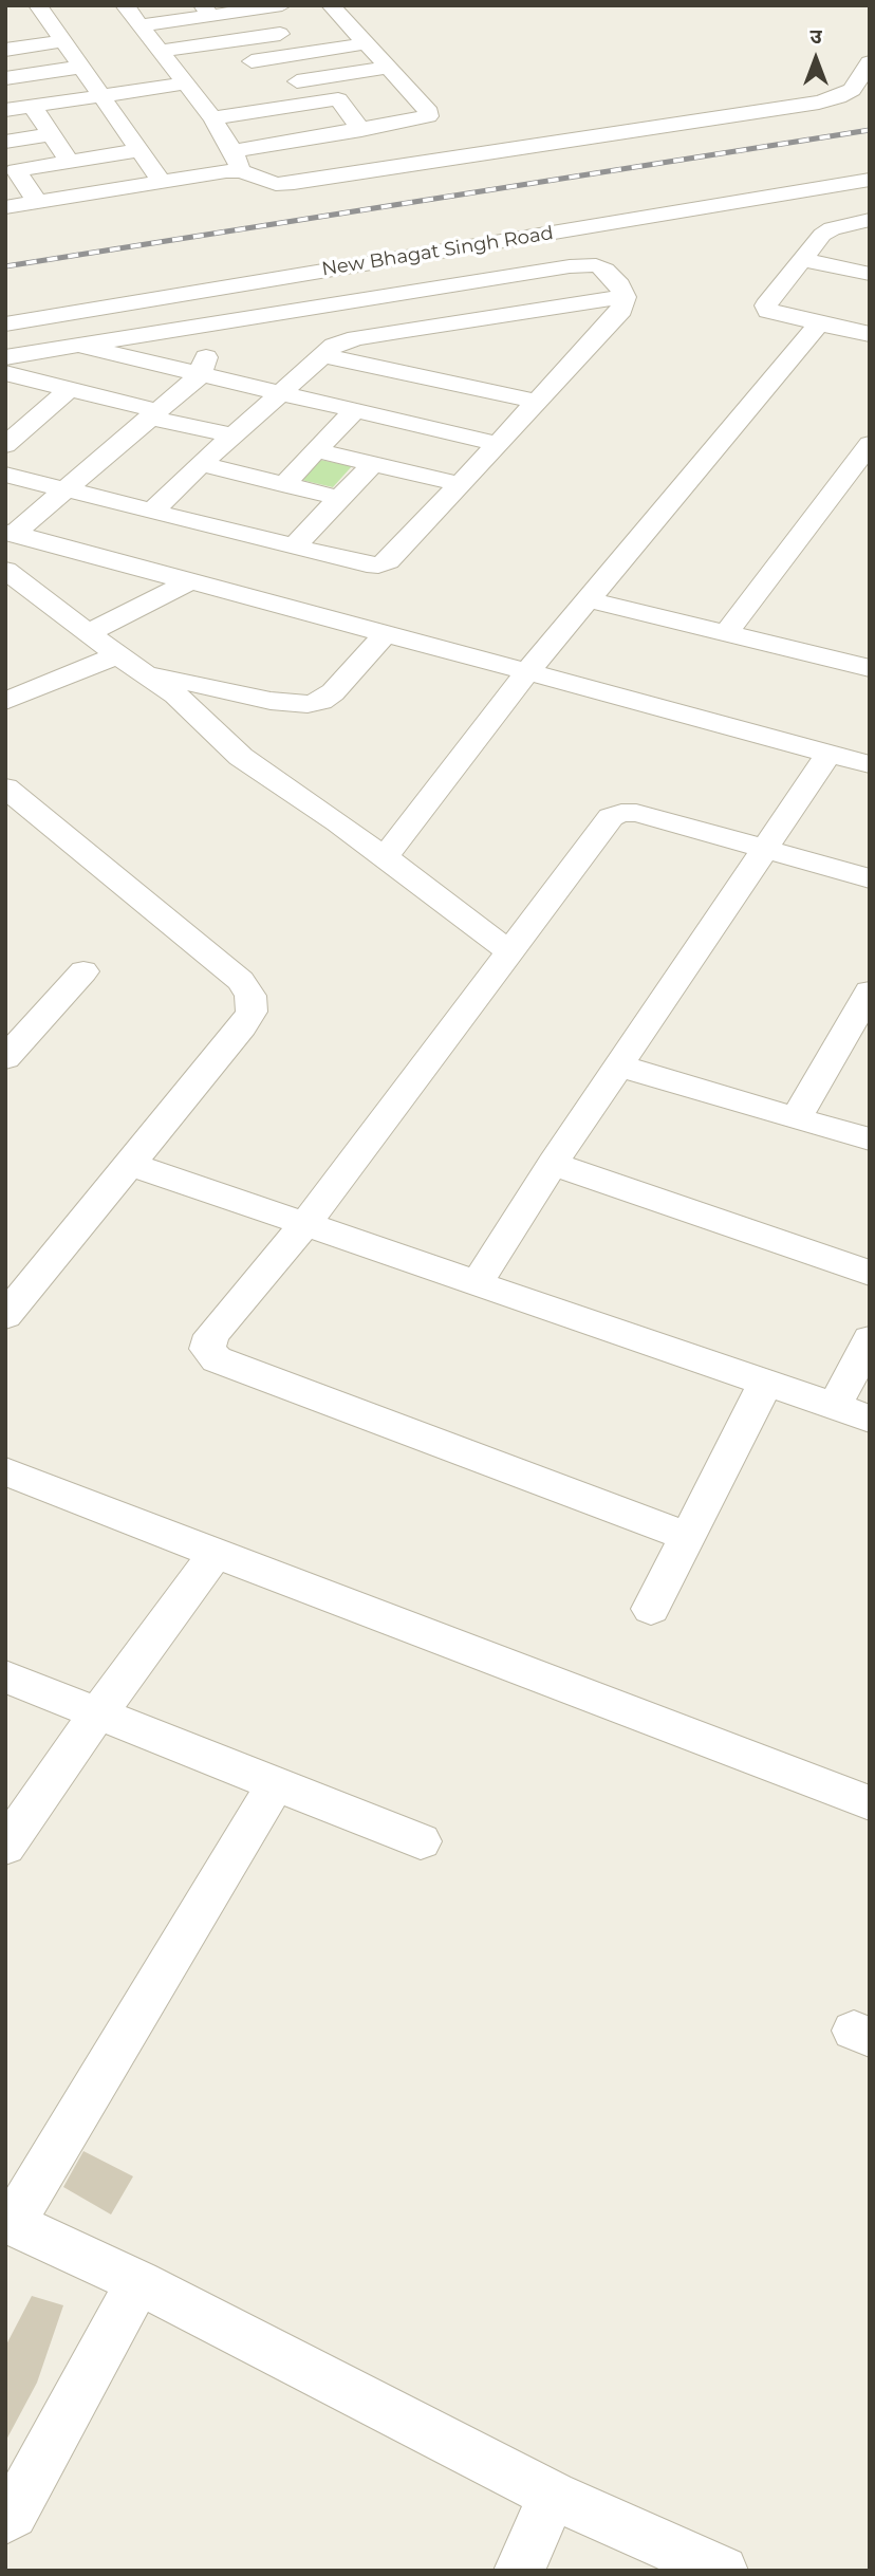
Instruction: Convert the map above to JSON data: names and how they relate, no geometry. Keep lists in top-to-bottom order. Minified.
{"streets":{"street":["New Bhagat Singh Road"]},"north":"top"}
